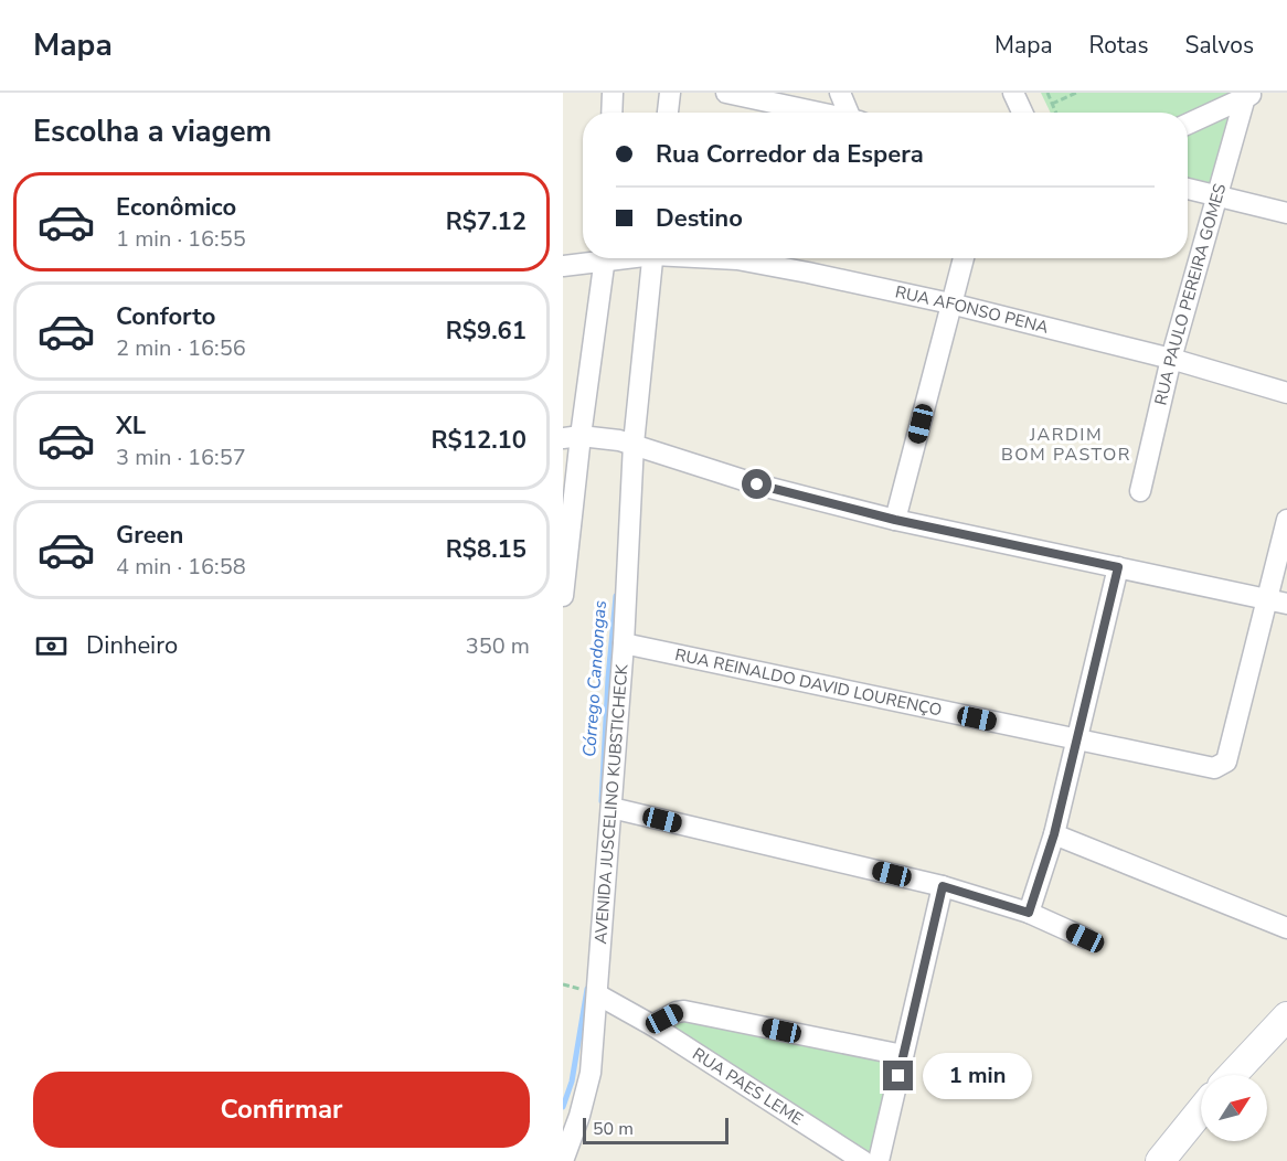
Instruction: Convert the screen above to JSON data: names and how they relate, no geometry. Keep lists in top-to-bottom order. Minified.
{"streets":{"street":["RUA PAULO PEREIRA GOMES","RUA AFONSO PENA","RUA REINALDO DAVID LOURENÇO","AVENIDA JUSCELINO KUBSTICHECK","RUA PAES LEME"]},"crossings":[["RUA PAULO PEREIRA GOMES","RUA AFONSO PENA"],["RUA REINALDO DAVID LOURENÇO","AVENIDA JUSCELINO KUBSTICHECK"],["AVENIDA JUSCELINO KUBSTICHECK","RUA PAES LEME"]],"districts":["JARDIM BOM PASTOR"],"water":["Córrego Candongas"],"scale_bar":"50 m","north":"top right","page":{"header":"Mapa","nav":["Mapa","Rotas","Salvos"],"heading":"Escolha a viagem","banner":["Rua Corredor da Espera","Destino"],"list":[{"name":"Econômico","note":"1 min · 16:55","value":"R$7.12"},{"name":"Conforto","note":"2 min · 16:56","value":"R$9.61"},{"name":"XL","note":"3 min · 16:57","value":"R$12.10"},{"name":"Green","note":"4 min · 16:58","value":"R$8.15"}],"pay":["Dinheiro","350 m"],"bubble":"1 min","buttons":"Confirmar","scale":"50 m"}}
